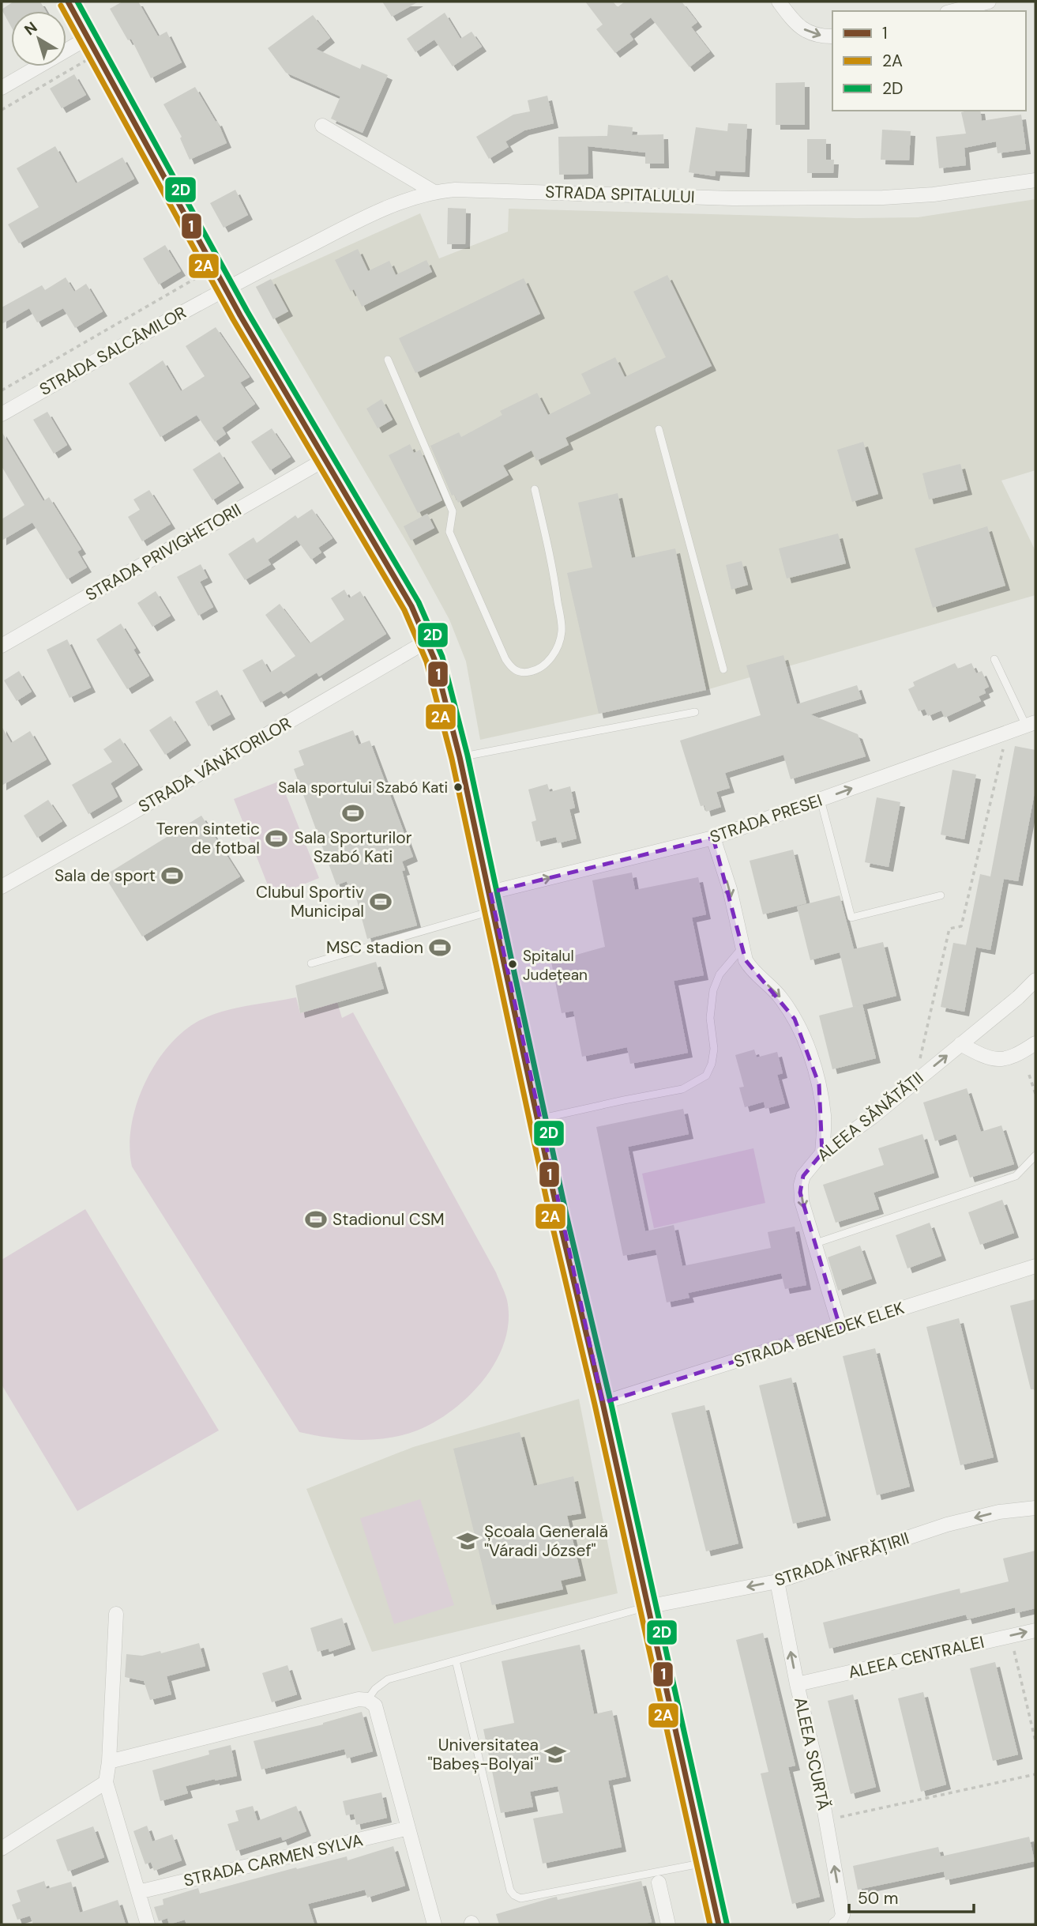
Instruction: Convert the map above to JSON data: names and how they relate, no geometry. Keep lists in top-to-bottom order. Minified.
{"streets":{"street":["STRADA SPITALULUI","STRADA SALCÂMILOR","STRADA PRIVIGHETORII","STRADA VÂNĂTORILOR","STRADA PRESEI","ALEEA SĂNĂTĂȚII","STRADA BENEDEK ELEK","STRADA ÎNFRĂȚIRII","ALEEA CENTRALEI","ALEEA SCURTĂ","STRADA CARMEN SYLVA"]},"crossings":[["STRADA SPITALULUI","STRADA SALCÂMILOR"],["ALEEA SĂNĂTĂȚII","STRADA BENEDEK ELEK"],["STRADA ÎNFRĂȚIRII","ALEEA SCURTĂ"],["ALEEA CENTRALEI","ALEEA SCURTĂ"]],"one_way":["STRADA PRESEI","STRADA ÎNFRĂȚIRII","ALEEA SCURTĂ"],"places":{"other":["Sala sportului Szabó Kati","Spitalul Județean"],"sports":["Sala Sporturilor Szabó Kati","Teren sintetic de fotbal","Sala de sport","Clubul Sportiv Municipal","MSC stadion","Stadionul CSM"],"school or university":["Școala Generală \"Váradi József\"","Universitatea \"Babeș-Bolyai\""]},"lines":["transit line 1","transit line 2D","transit line 2A"],"legend":["1","2A","2D"],"scale_bar":"50 m","north":"top left"}
